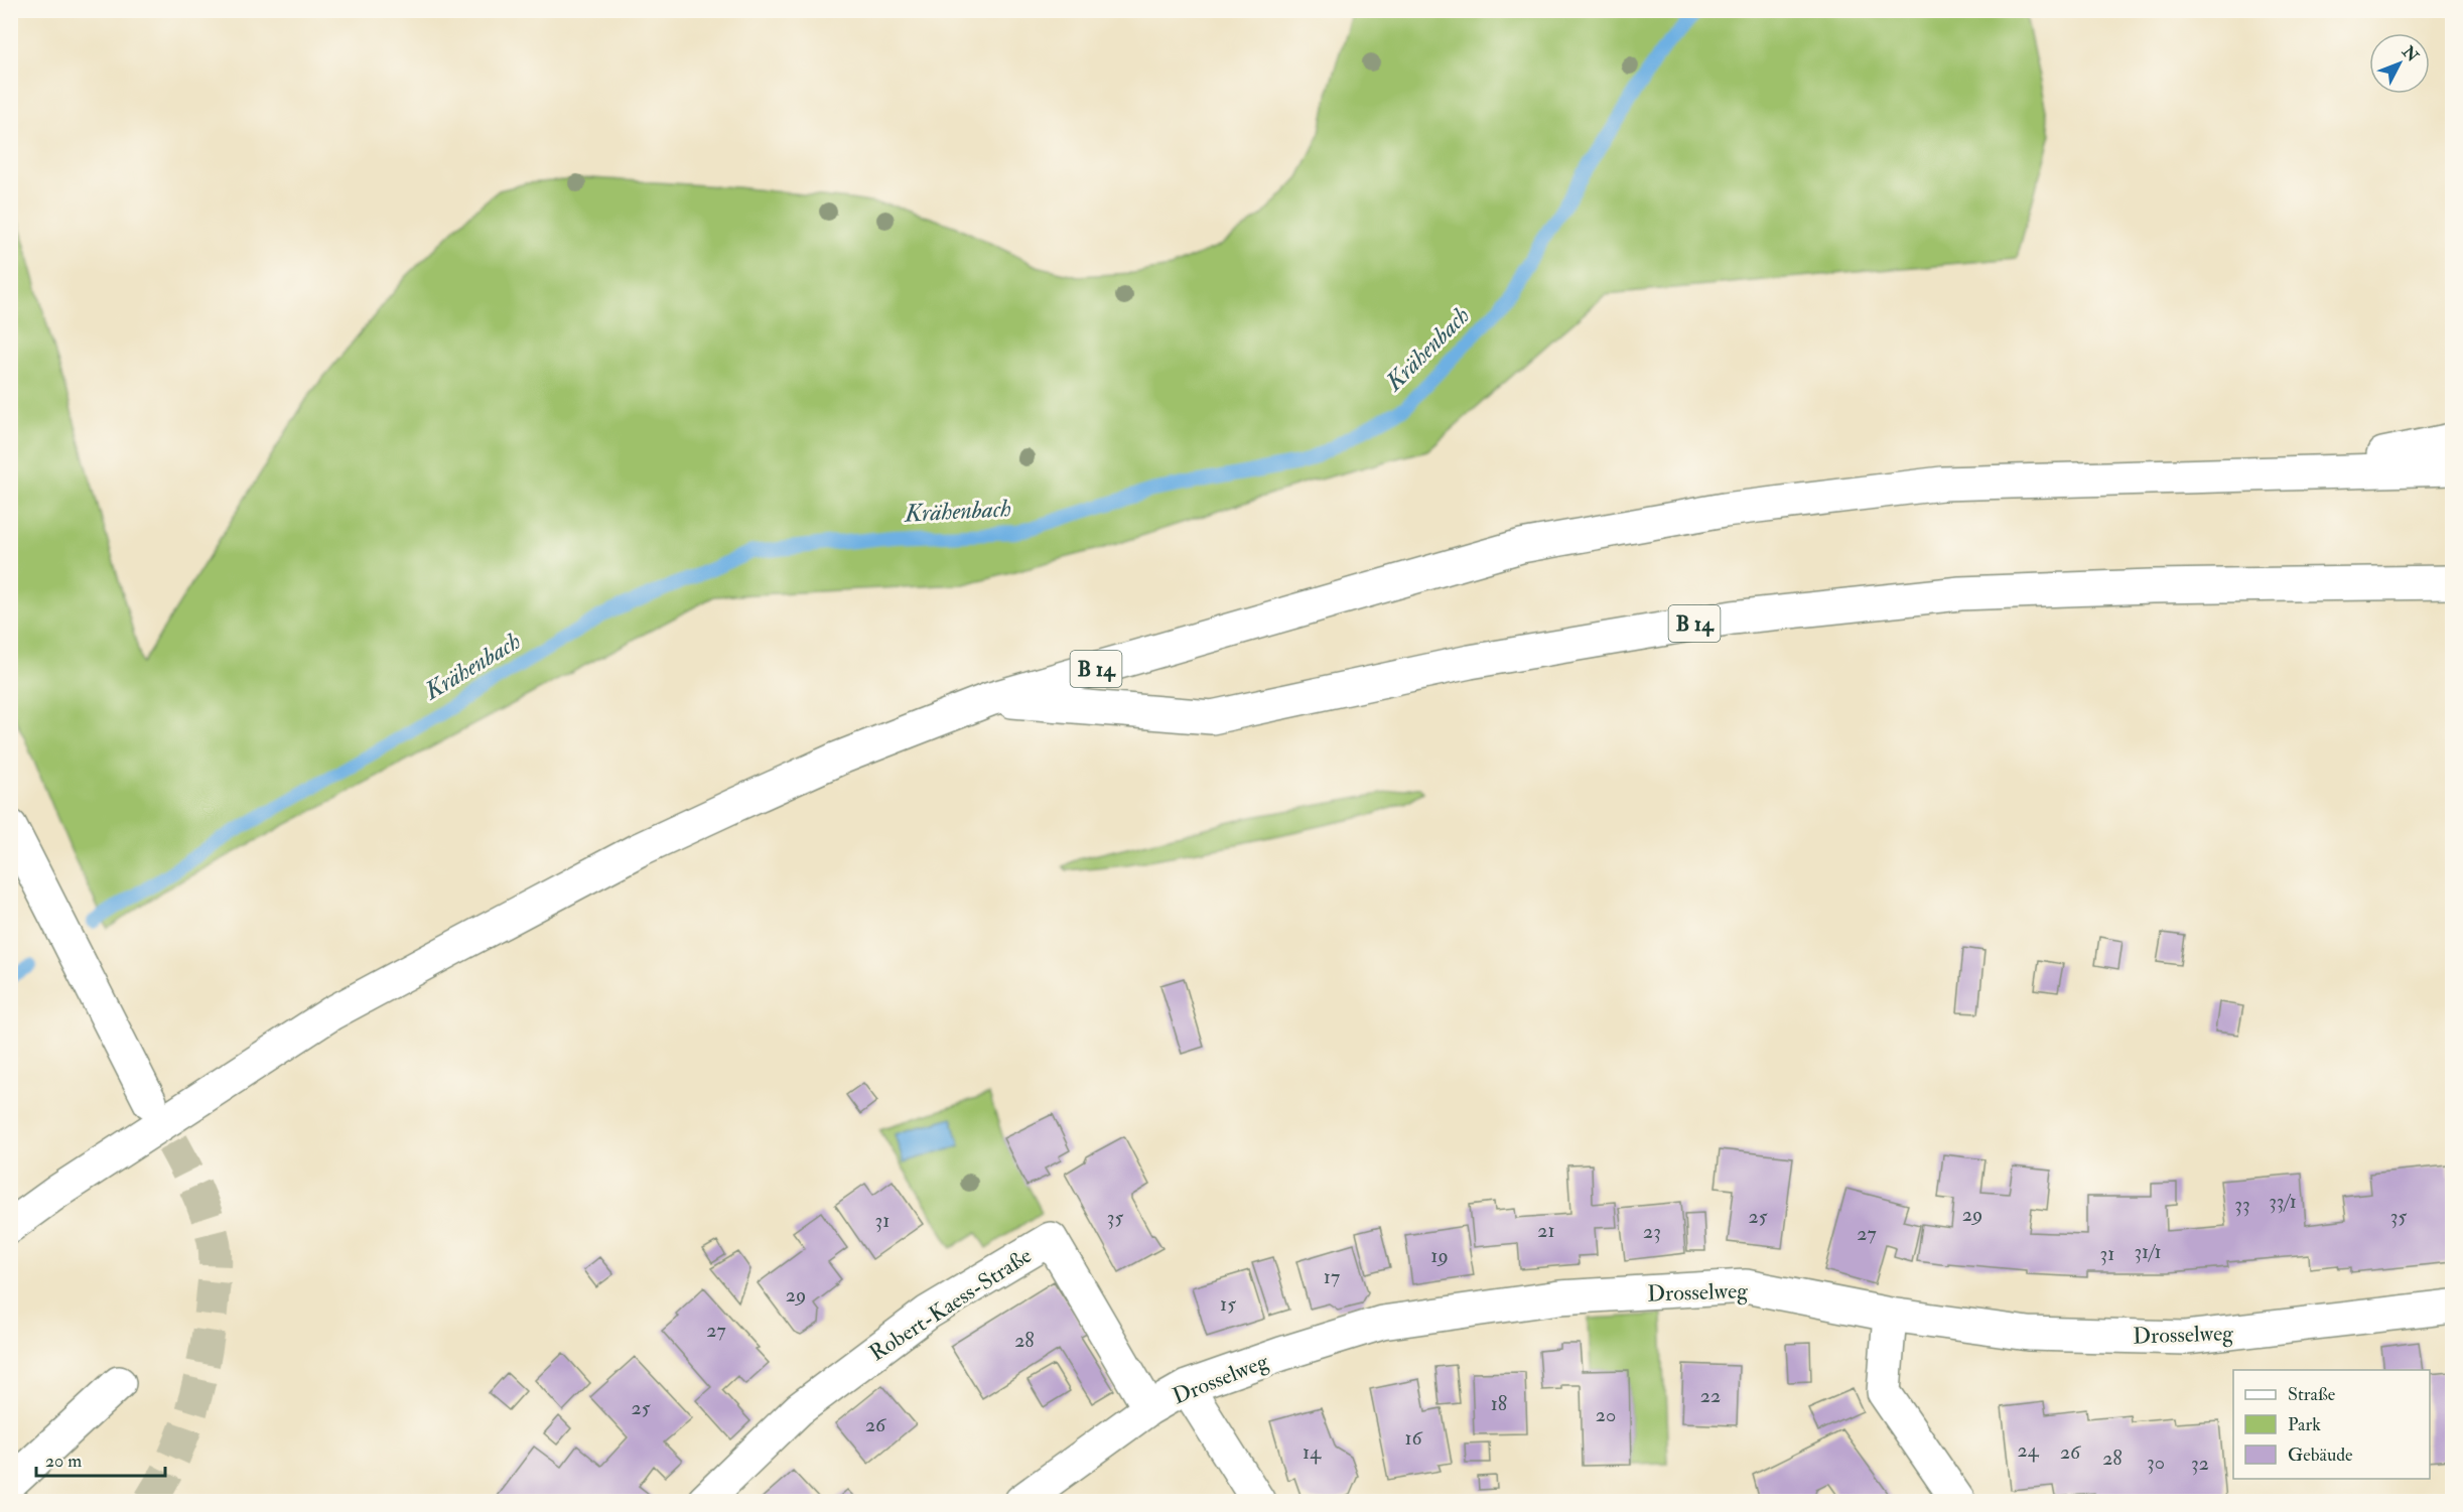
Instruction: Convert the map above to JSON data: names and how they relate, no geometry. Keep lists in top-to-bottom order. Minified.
{"streets":{"main road":["B 14","Drosselweg","Robert-Kaess-Straße"]},"crossings":[["Drosselweg","Robert-Kaess-Straße"]],"water":["Krähenbach"],"house_numbers":["33/1","33","29","25","35","35","31","21","23","27","31/1","31","19","17","29","15","27","28","22","18","25","20","26","16","24","14","26","28","30","32"],"legend":["Straße","Park","Gebäude"],"scale_bar":"20 m","north":"top right"}
